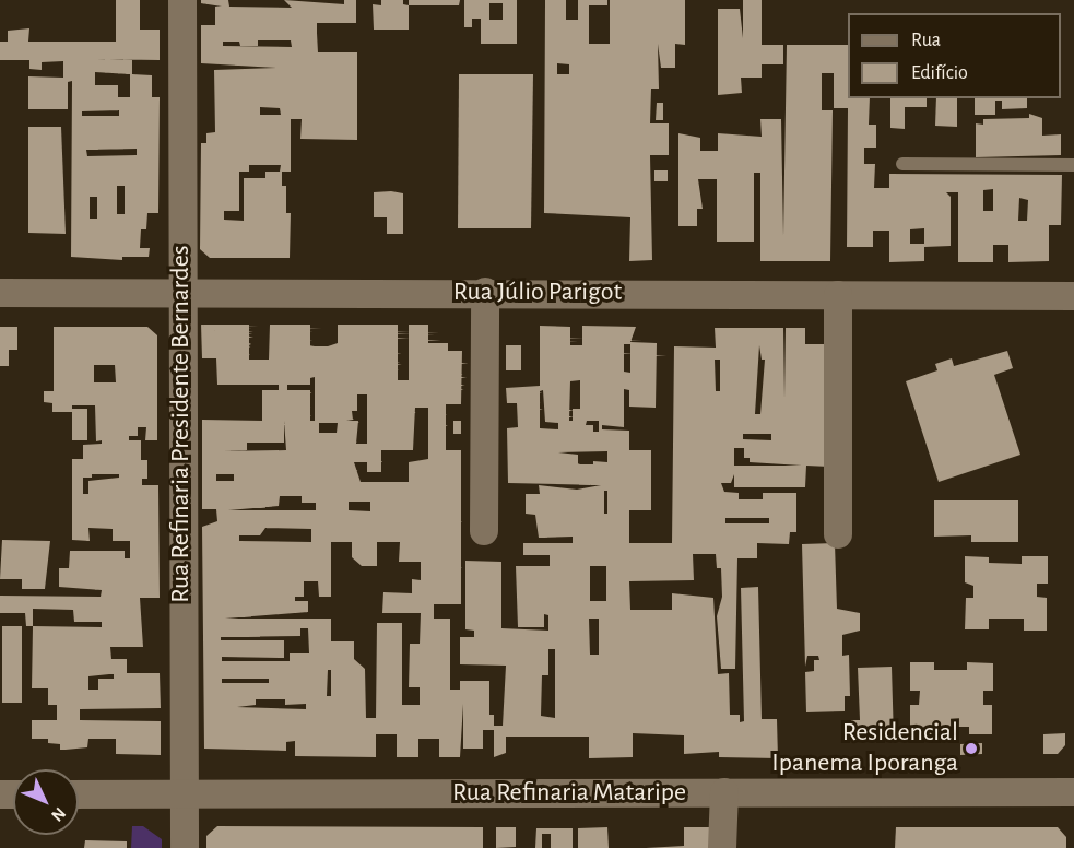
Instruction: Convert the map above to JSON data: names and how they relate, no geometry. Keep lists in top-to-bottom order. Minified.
{"streets":{"street":["Rua Júlio Parigot","Rua Refinaria Presidente Bernardes","Rua Refinaria Mataripe"]},"crossings":[["Rua Júlio Parigot","Rua Refinaria Presidente Bernardes"],["Rua Refinaria Presidente Bernardes","Rua Refinaria Mataripe"]],"places":["Residencial Ipanema Iporanga"],"legend":["Rua","Edifício"],"north":"bottom right"}
